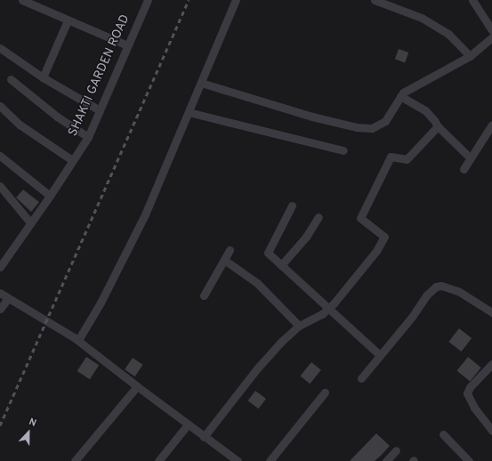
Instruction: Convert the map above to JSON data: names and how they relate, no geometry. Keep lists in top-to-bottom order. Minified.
{"streets":{"street":["SHAKTI GARDEN ROAD"]},"north":"top"}
